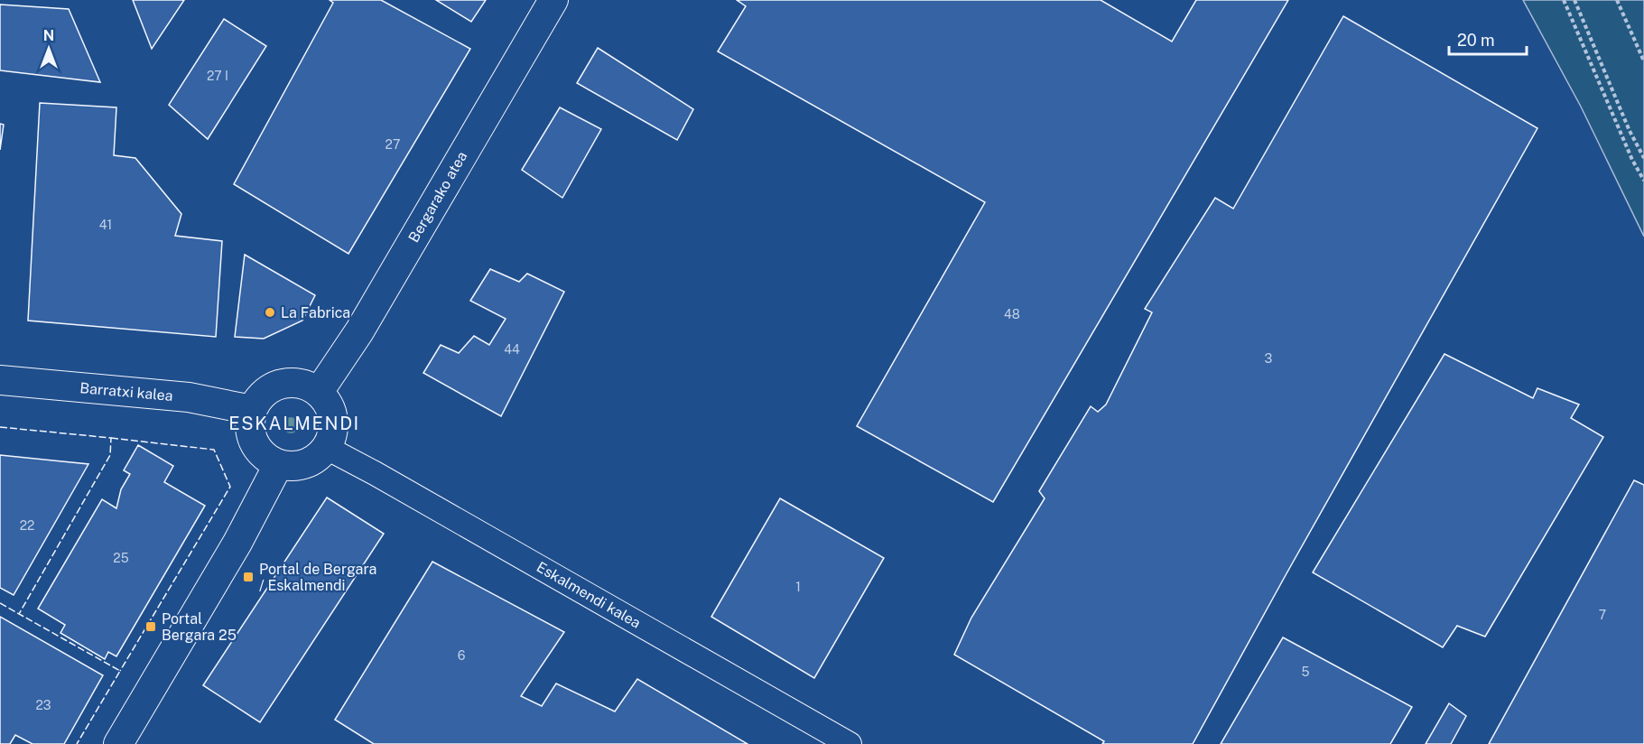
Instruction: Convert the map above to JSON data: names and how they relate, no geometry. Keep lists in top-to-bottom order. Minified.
{"streets":{"street":["Bergarako atea","Barratxi kalea","Eskalmendi kalea"]},"crossings":[["Bergarako atea","Barratxi kalea"],["Bergarako atea","Eskalmendi kalea"],["Barratxi kalea","Eskalmendi kalea"]],"districts":["ESKALMENDI"],"places":{"other":["La Fabrica"],"transit":["Portal de Bergara / Eskalmendi","Portal Bergara 25"]},"house_numbers":["27 I","27","41","48","44","3","22","25","1","7","6","5","23"],"scale_bar":"20 m","north":"top"}
